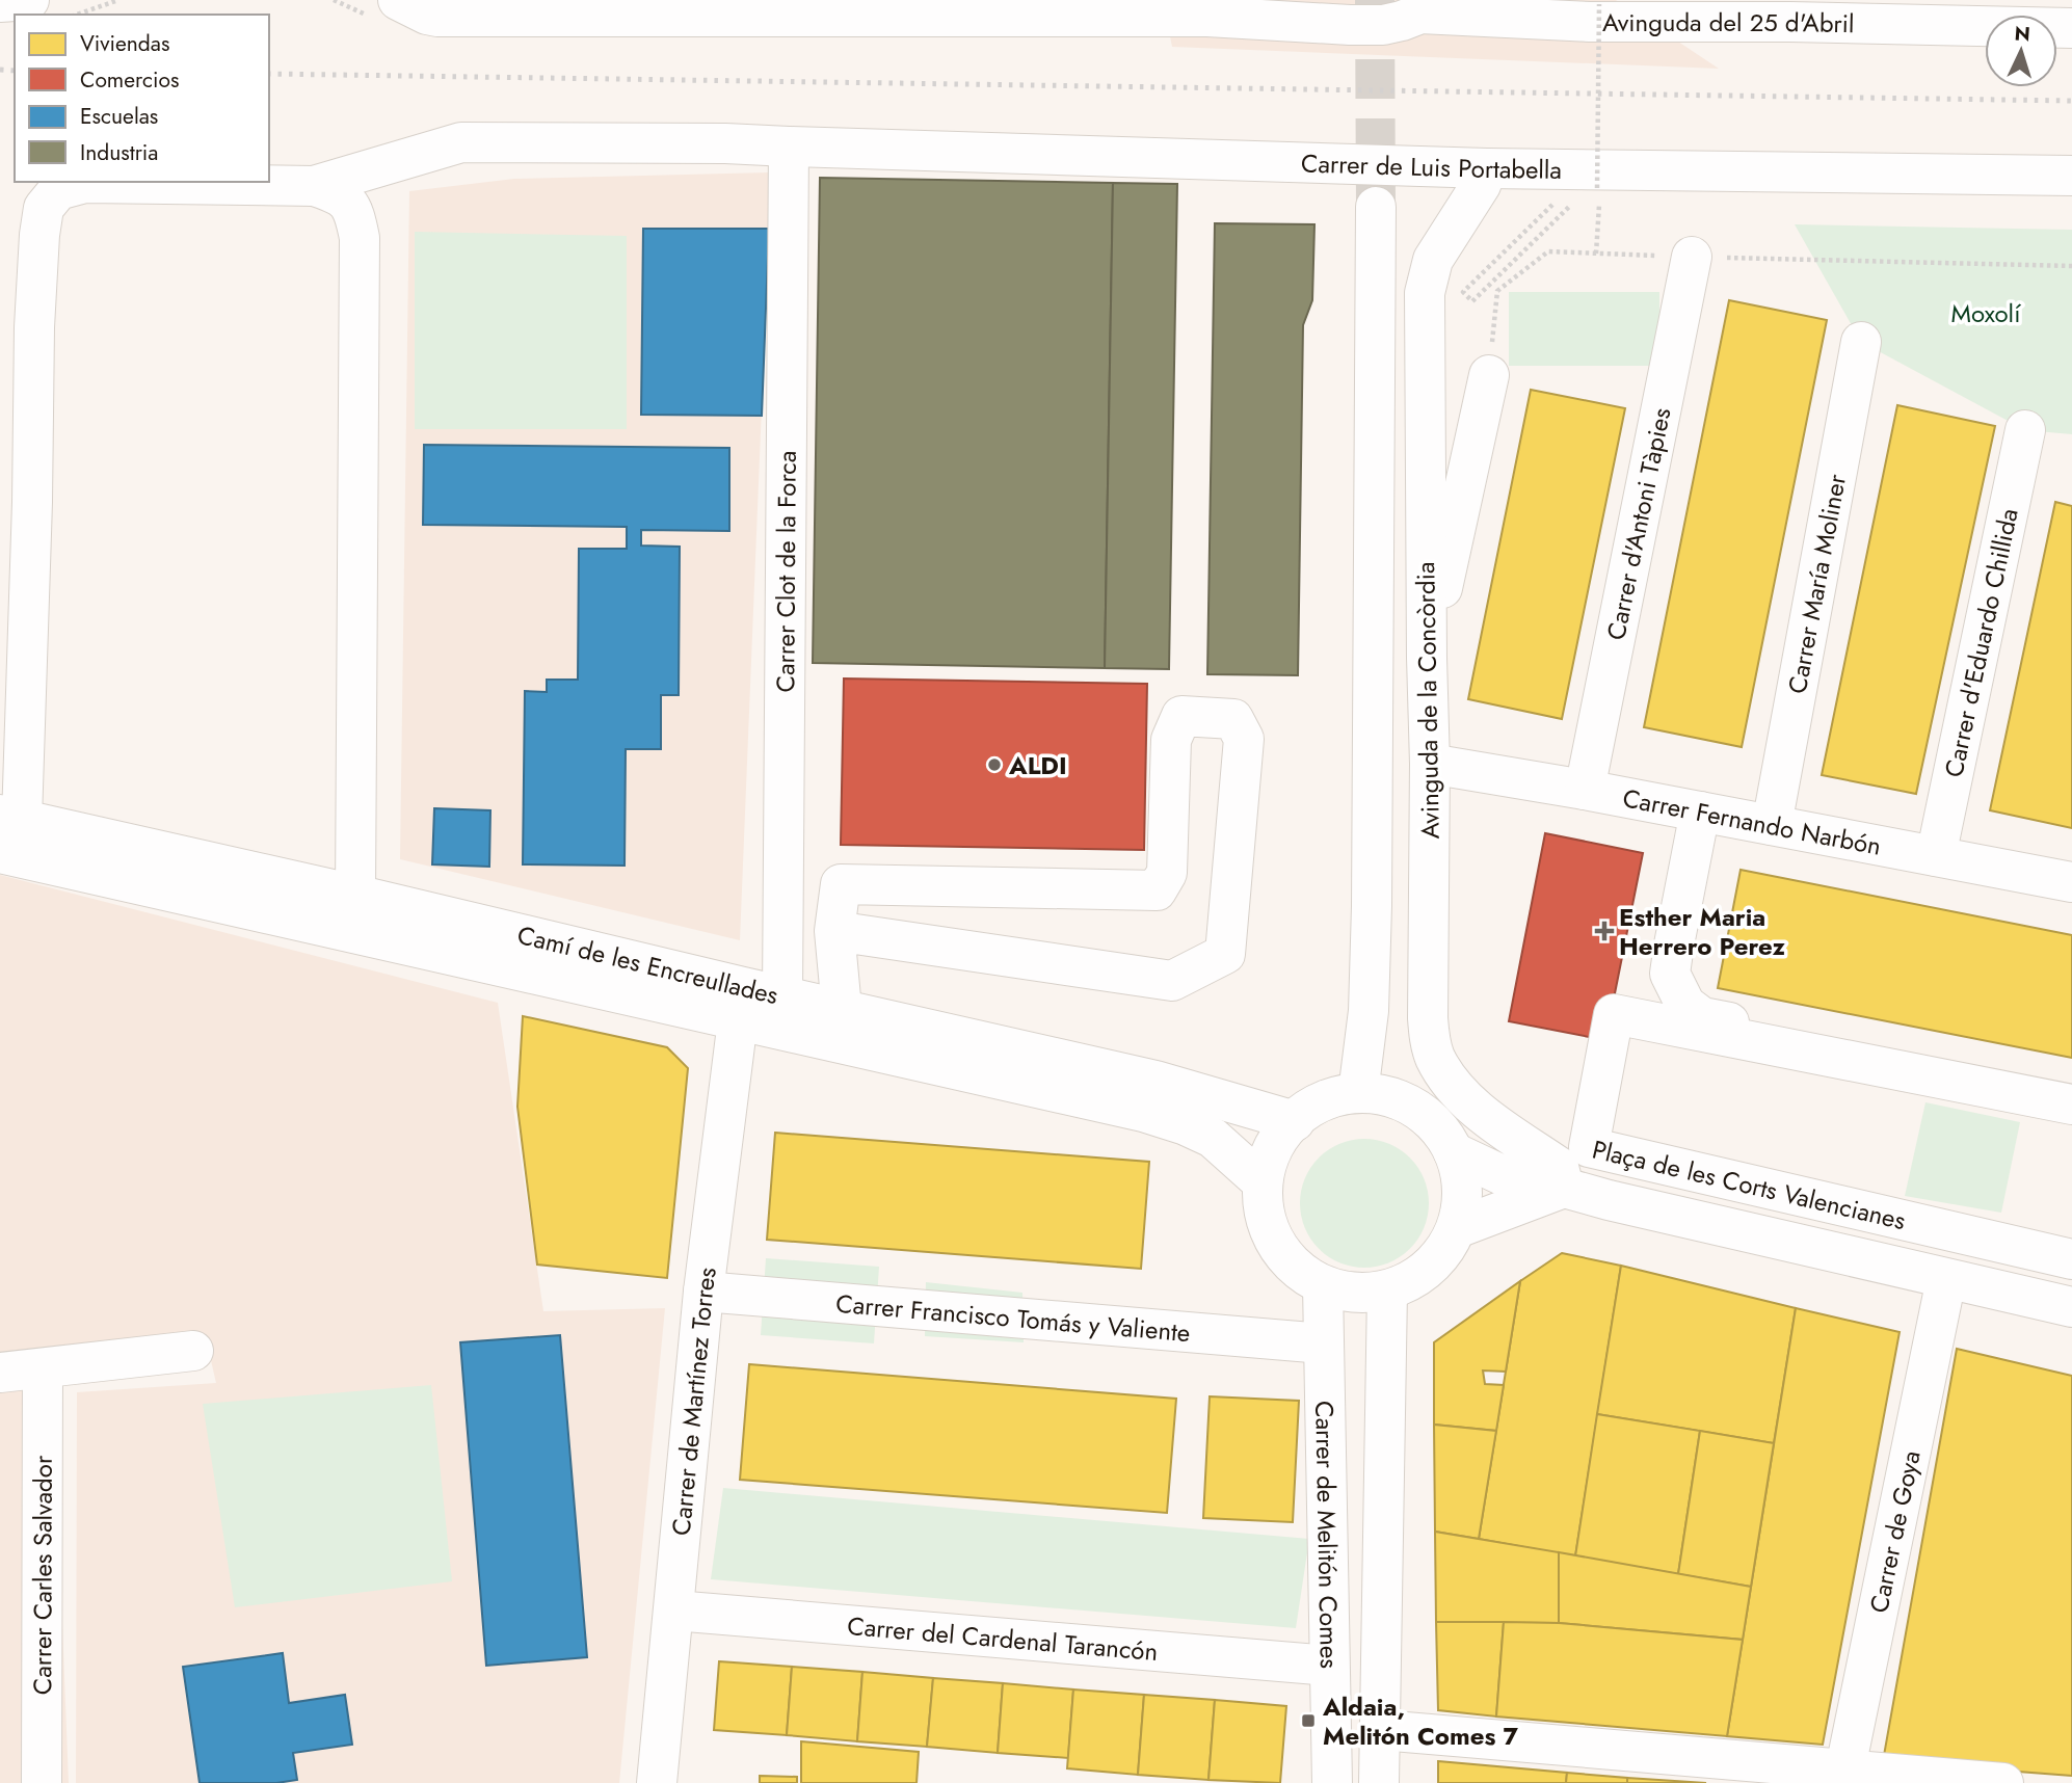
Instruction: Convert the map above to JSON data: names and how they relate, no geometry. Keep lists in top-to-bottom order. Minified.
{"streets":{"street":["Avinguda del 25 d'Abril","Carrer de Luis Portabella","Carrer d'Antoni Tàpies","Carrer Clot de la Forca","Carrer María Moliner","Carrer d'Eduardo Chillida","Avinguda de la Concòrdia","Carrer Fernando Narbón","Camí de les Encreullades","Plaça de les Corts Valencianes","Carrer Francisco Tomás y Valiente","Carrer de Martínez Torres","Carrer de Goya","Carrer de Melitón Comes","Carrer Carles Salvador","Carrer del Cardenal Tarancón"]},"crossings":[["Carrer de Luis Portabella","Carrer Clot de la Forca"],["Carrer de Luis Portabella","Avinguda de la Concòrdia"],["Carrer d'Antoni Tàpies","Carrer Fernando Narbón"],["Carrer Clot de la Forca","Camí de les Encreullades"],["Carrer María Moliner","Carrer Fernando Narbón"],["Carrer d'Eduardo Chillida","Carrer Fernando Narbón"],["Avinguda de la Concòrdia","Carrer Fernando Narbón"],["Avinguda de la Concòrdia","Camí de les Encreullades"],["Avinguda de la Concòrdia","Plaça de les Corts Valencianes"],["Avinguda de la Concòrdia","Carrer de Melitón Comes"],["Camí de les Encreullades","Plaça de les Corts Valencianes"],["Camí de les Encreullades","Carrer de Martínez Torres"],["Camí de les Encreullades","Carrer de Melitón Comes"],["Plaça de les Corts Valencianes","Carrer de Goya"],["Plaça de les Corts Valencianes","Carrer de Melitón Comes"],["Carrer Francisco Tomás y Valiente","Carrer de Martínez Torres"],["Carrer Francisco Tomás y Valiente","Carrer de Melitón Comes"],["Carrer de Martínez Torres","Carrer del Cardenal Tarancón"],["Carrer de Melitón Comes","Carrer del Cardenal Tarancón"]],"parks":["Moxolí"],"places":{"other":["ALDI"],"health":["Esther Maria Herrero Perez"],"transit":["Aldaia, Melitón Comes 7"]},"legend":["Viviendas","Comercios","Escuelas","Industria"],"north":"top"}
